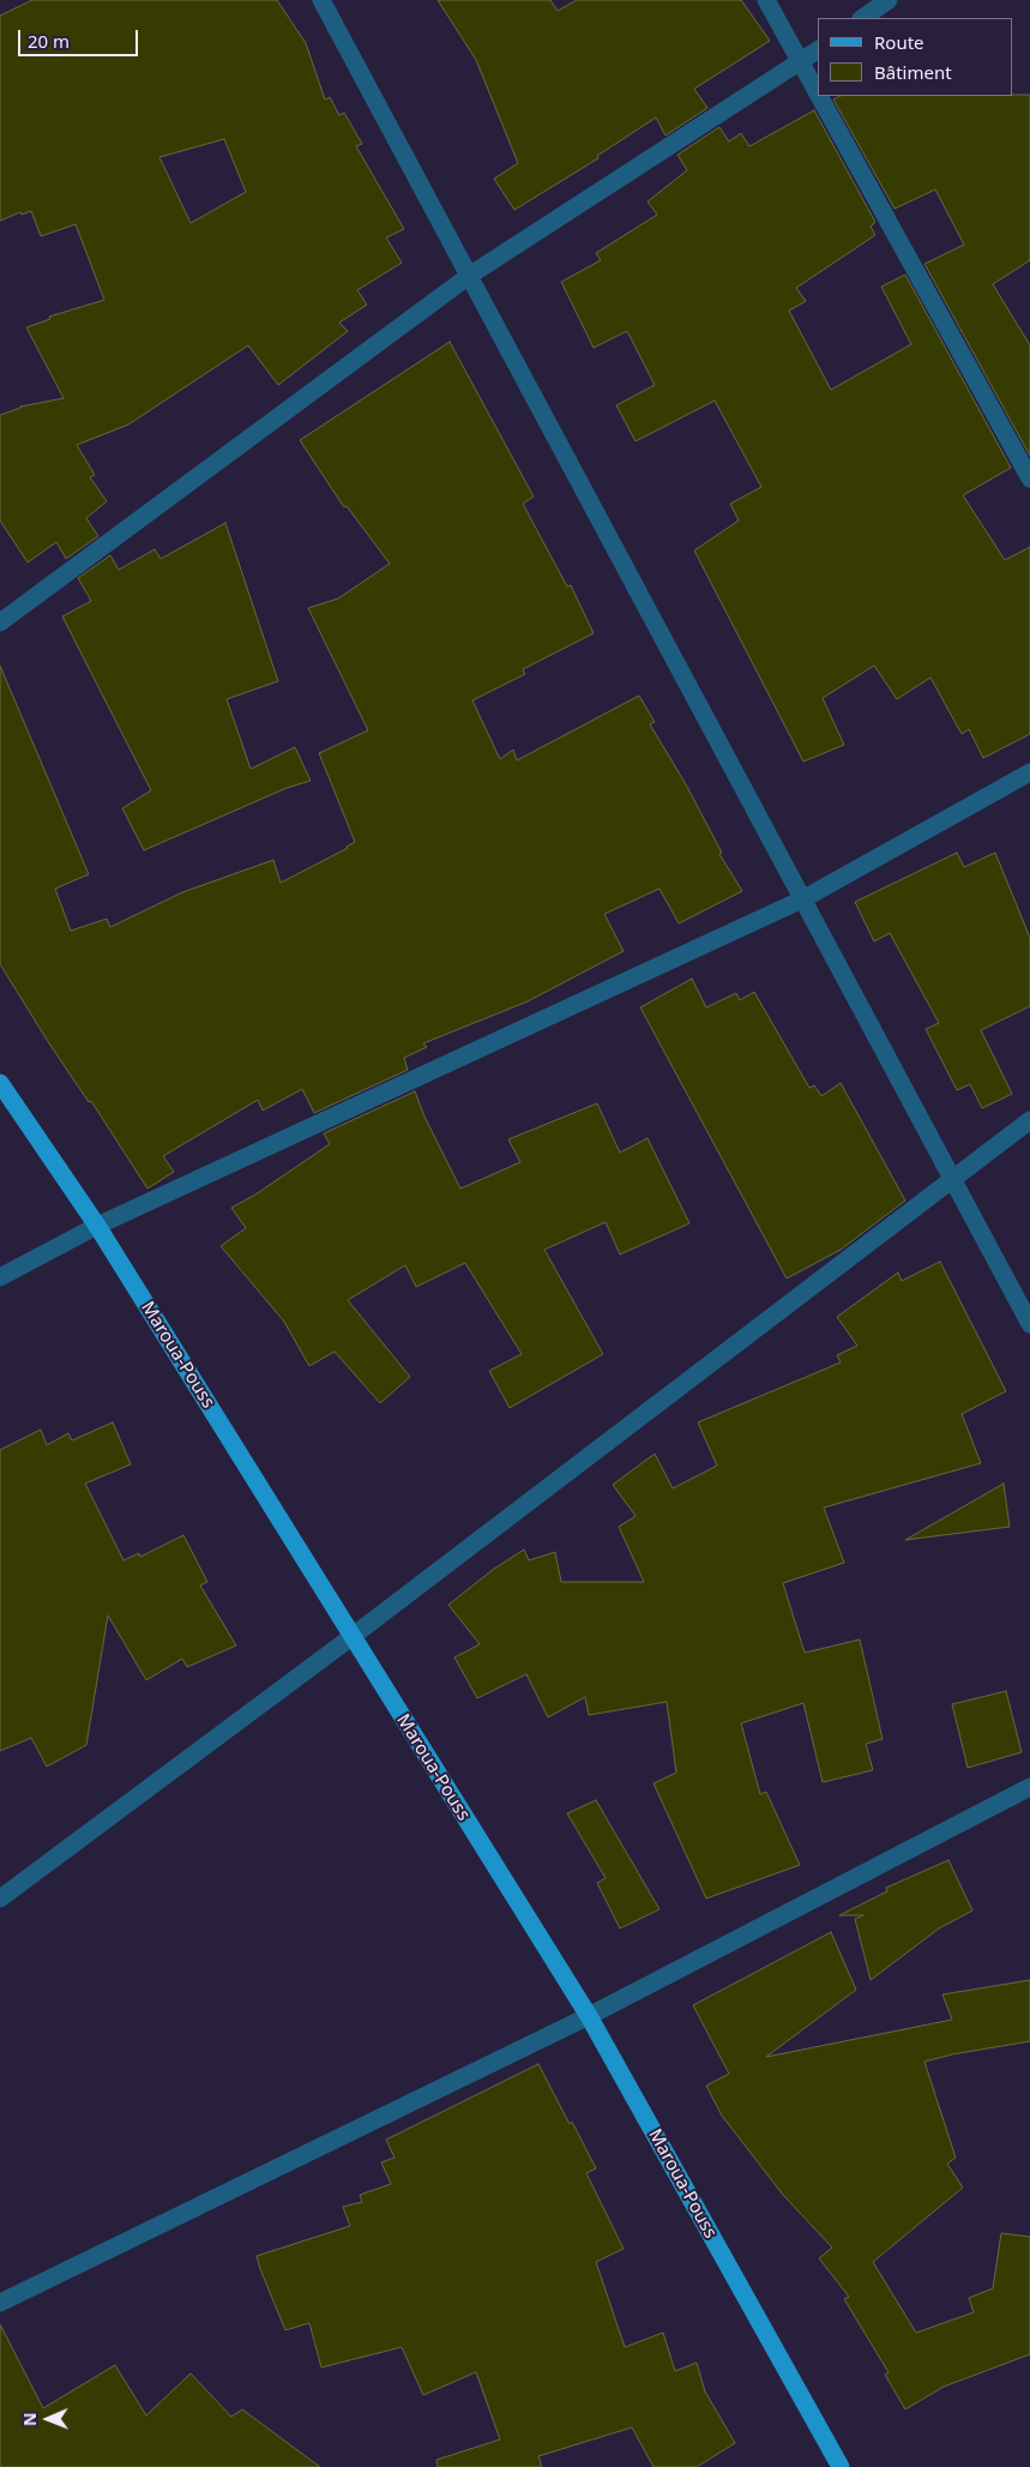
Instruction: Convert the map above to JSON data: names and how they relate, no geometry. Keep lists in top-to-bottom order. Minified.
{"streets":{"main road":["Maroua-Pouss"]},"legend":["Route","Bâtiment"],"scale_bar":"20 m","north":"left"}
